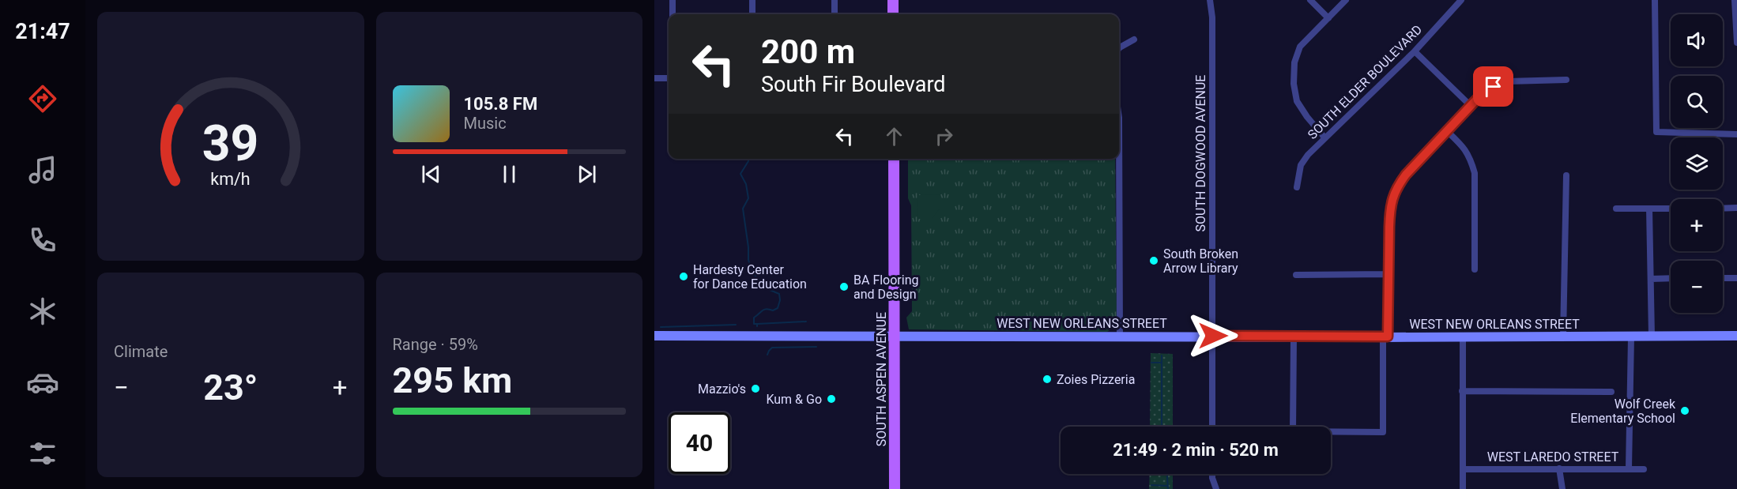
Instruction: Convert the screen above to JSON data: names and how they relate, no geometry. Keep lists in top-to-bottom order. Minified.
{"streets":{"main road":["SOUTH ASPEN AVENUE"],"street":["SOUTH ELDER BOULEVARD","SOUTH DOGWOOD AVENUE","WEST NEW ORLEANS STREET","WEST LAREDO STREET"]},"crossings":[["SOUTH DOGWOOD AVENUE","WEST NEW ORLEANS STREET"],["WEST NEW ORLEANS STREET","SOUTH ASPEN AVENUE"]],"places":["South Broken Arrow Library","Hardesty Center for Dance Education","BA Flooring and Design","Zoies Pizzeria","Mazzio's","Kum & Go","Wolf Creek Elementary School"],"page":{"tabs":"21:47","map_buttons":["+","−"],"turn":["200 m","South Fir Boulevard"],"song":["105.8 FM","Music"],"tile":["Climate",["Range · 59%","295 km"]],"heat":["−","23°","+"],"limit":"40","trip":"21:49 · 2 min · 520 m","gauge":["39","km/h"]}}
